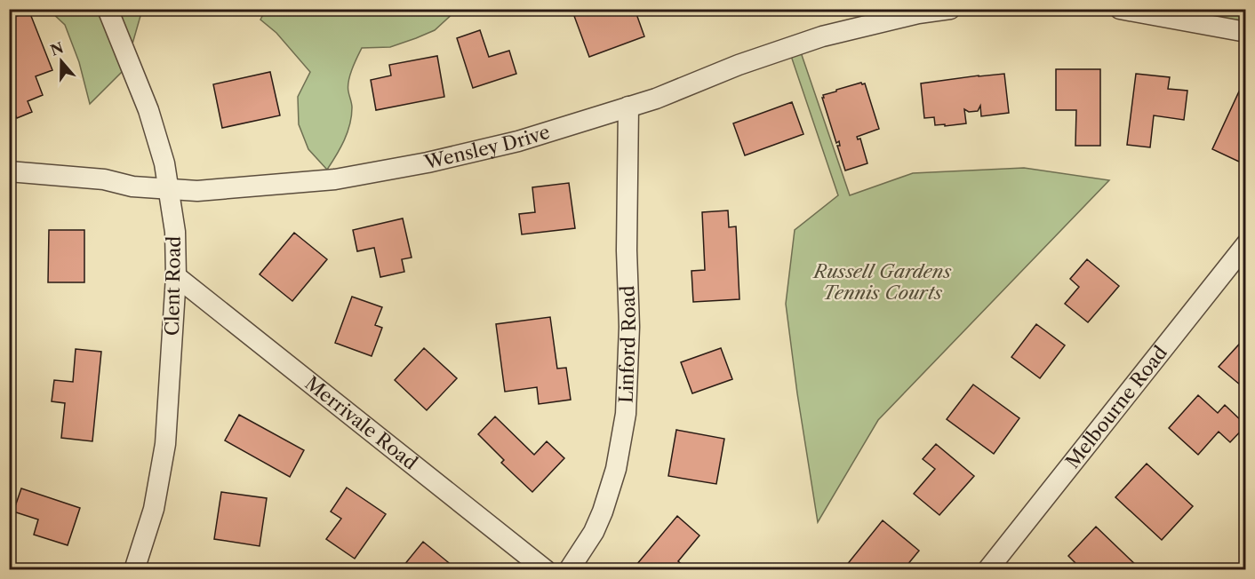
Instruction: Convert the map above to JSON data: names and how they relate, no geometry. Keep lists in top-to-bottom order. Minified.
{"streets":{"street":["Wensley Drive","Clent Road","Linford Road","Melbourne Road","Merrivale Road"]},"crossings":[["Wensley Drive","Clent Road"],["Wensley Drive","Linford Road"],["Clent Road","Merrivale Road"]],"parks":["Russell Gardens Tennis Courts"],"north":"top"}
